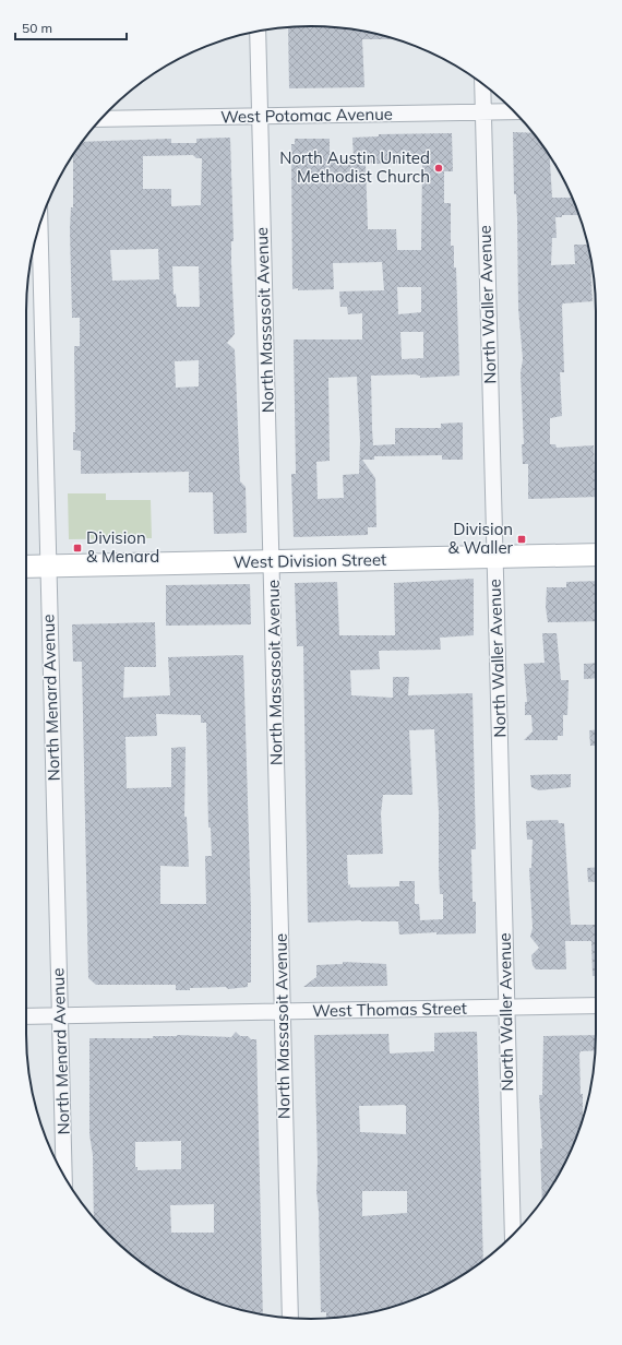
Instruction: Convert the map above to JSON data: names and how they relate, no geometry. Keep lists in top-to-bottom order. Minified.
{"streets":{"main road":["West Division Street"],"street":["West Potomac Avenue","North Waller Avenue","North Massasoit Avenue","North Menard Avenue","West Thomas Street"]},"crossings":[["West Potomac Avenue","North Waller Avenue"],["West Potomac Avenue","North Massasoit Avenue"],["North Waller Avenue","West Division Street"],["North Waller Avenue","West Thomas Street"],["North Massasoit Avenue","West Division Street"],["North Massasoit Avenue","West Thomas Street"],["West Division Street","North Menard Avenue"],["North Menard Avenue","West Thomas Street"]],"places":{"other":["North Austin United Methodist Church"],"transit":["Division & Waller","Division & Menard"]},"scale_bar":"50 m"}
